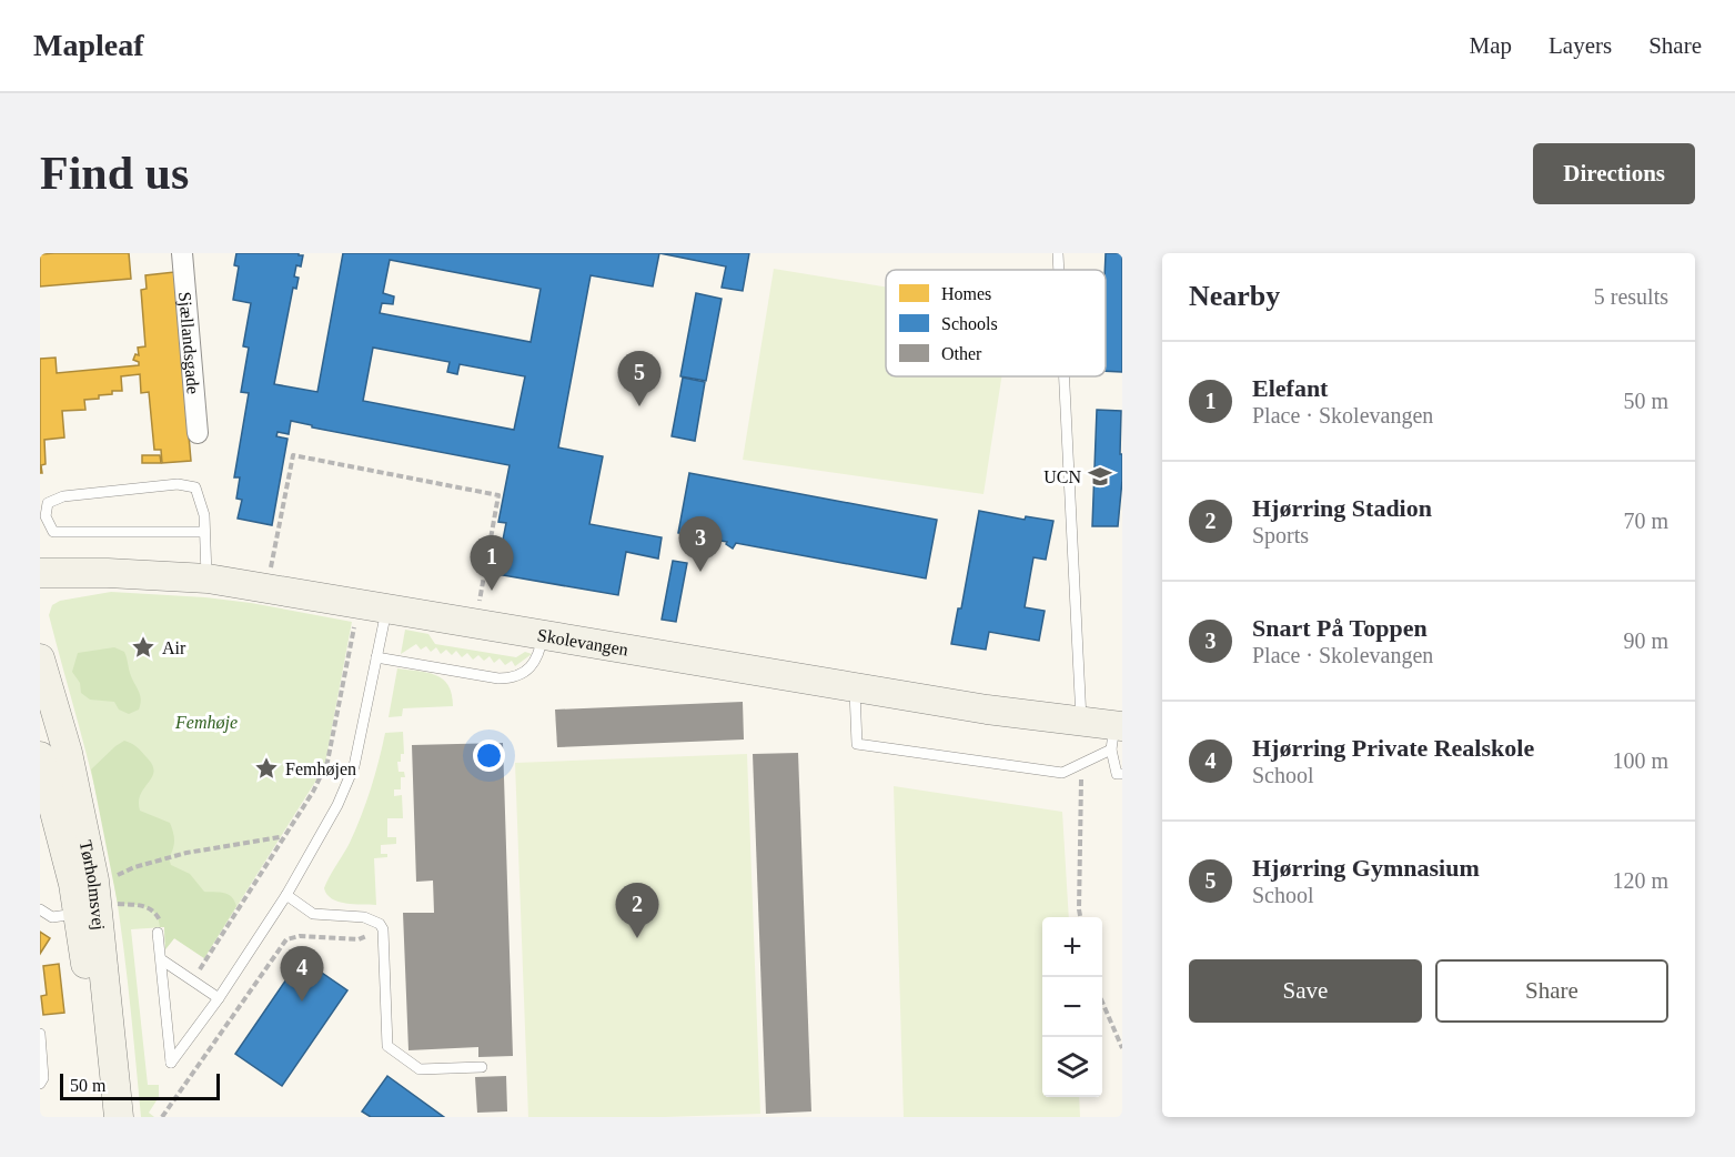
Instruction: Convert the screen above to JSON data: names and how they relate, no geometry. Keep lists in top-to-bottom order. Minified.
{"streets":{"street":["Sjællandsgade","Skolevangen","Tørholmsvej"]},"parks":["Femhøje"],"places":{"school or university":["UCN"],"place":["Air","Femhøjen"]},"legend":["Homes","Schools","Other"],"scale_bar":"50 m","page":{"header":"Mapleaf","nav":["Map","Layers","Share"],"buttons":["Directions",["Save","Share"]],"title":"Find us","heading":["Nearby","5 results"],"list":[{"mark":"1","name":"Elefant","note":"Place · Skolevangen","value":"50 m"},{"mark":"2","name":"Hjørring Stadion","note":"Sports","value":"70 m"},{"mark":"3","name":"Snart På Toppen","note":"Place · Skolevangen","value":"90 m"},{"mark":"4","name":"Hjørring Private Realskole","note":"School","value":"100 m"},{"mark":"5","name":"Hjørring Gymnasium","note":"School","value":"120 m"}],"pins":["5","3","1","2","4"],"map_buttons":["+","−"],"scale":"50 m"}}
